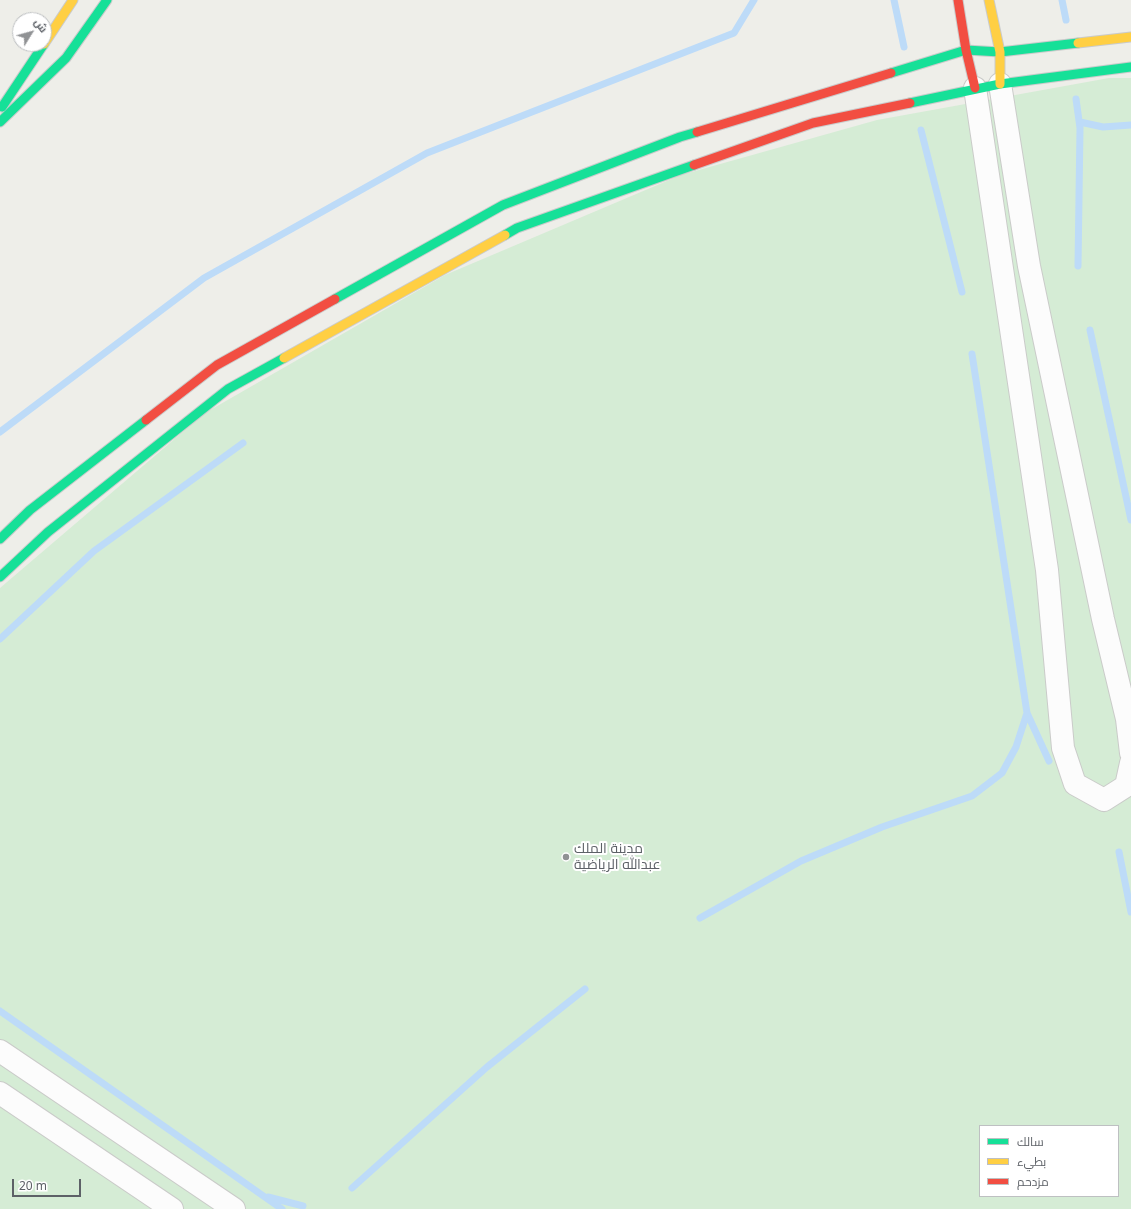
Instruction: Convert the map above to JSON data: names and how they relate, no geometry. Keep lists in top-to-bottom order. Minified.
{"places":["مدينة الملك عبدالله الرياضية"],"legend":["سالك","بطيء","مزدحم"],"scale_bar":"20 m","north":"top right"}
